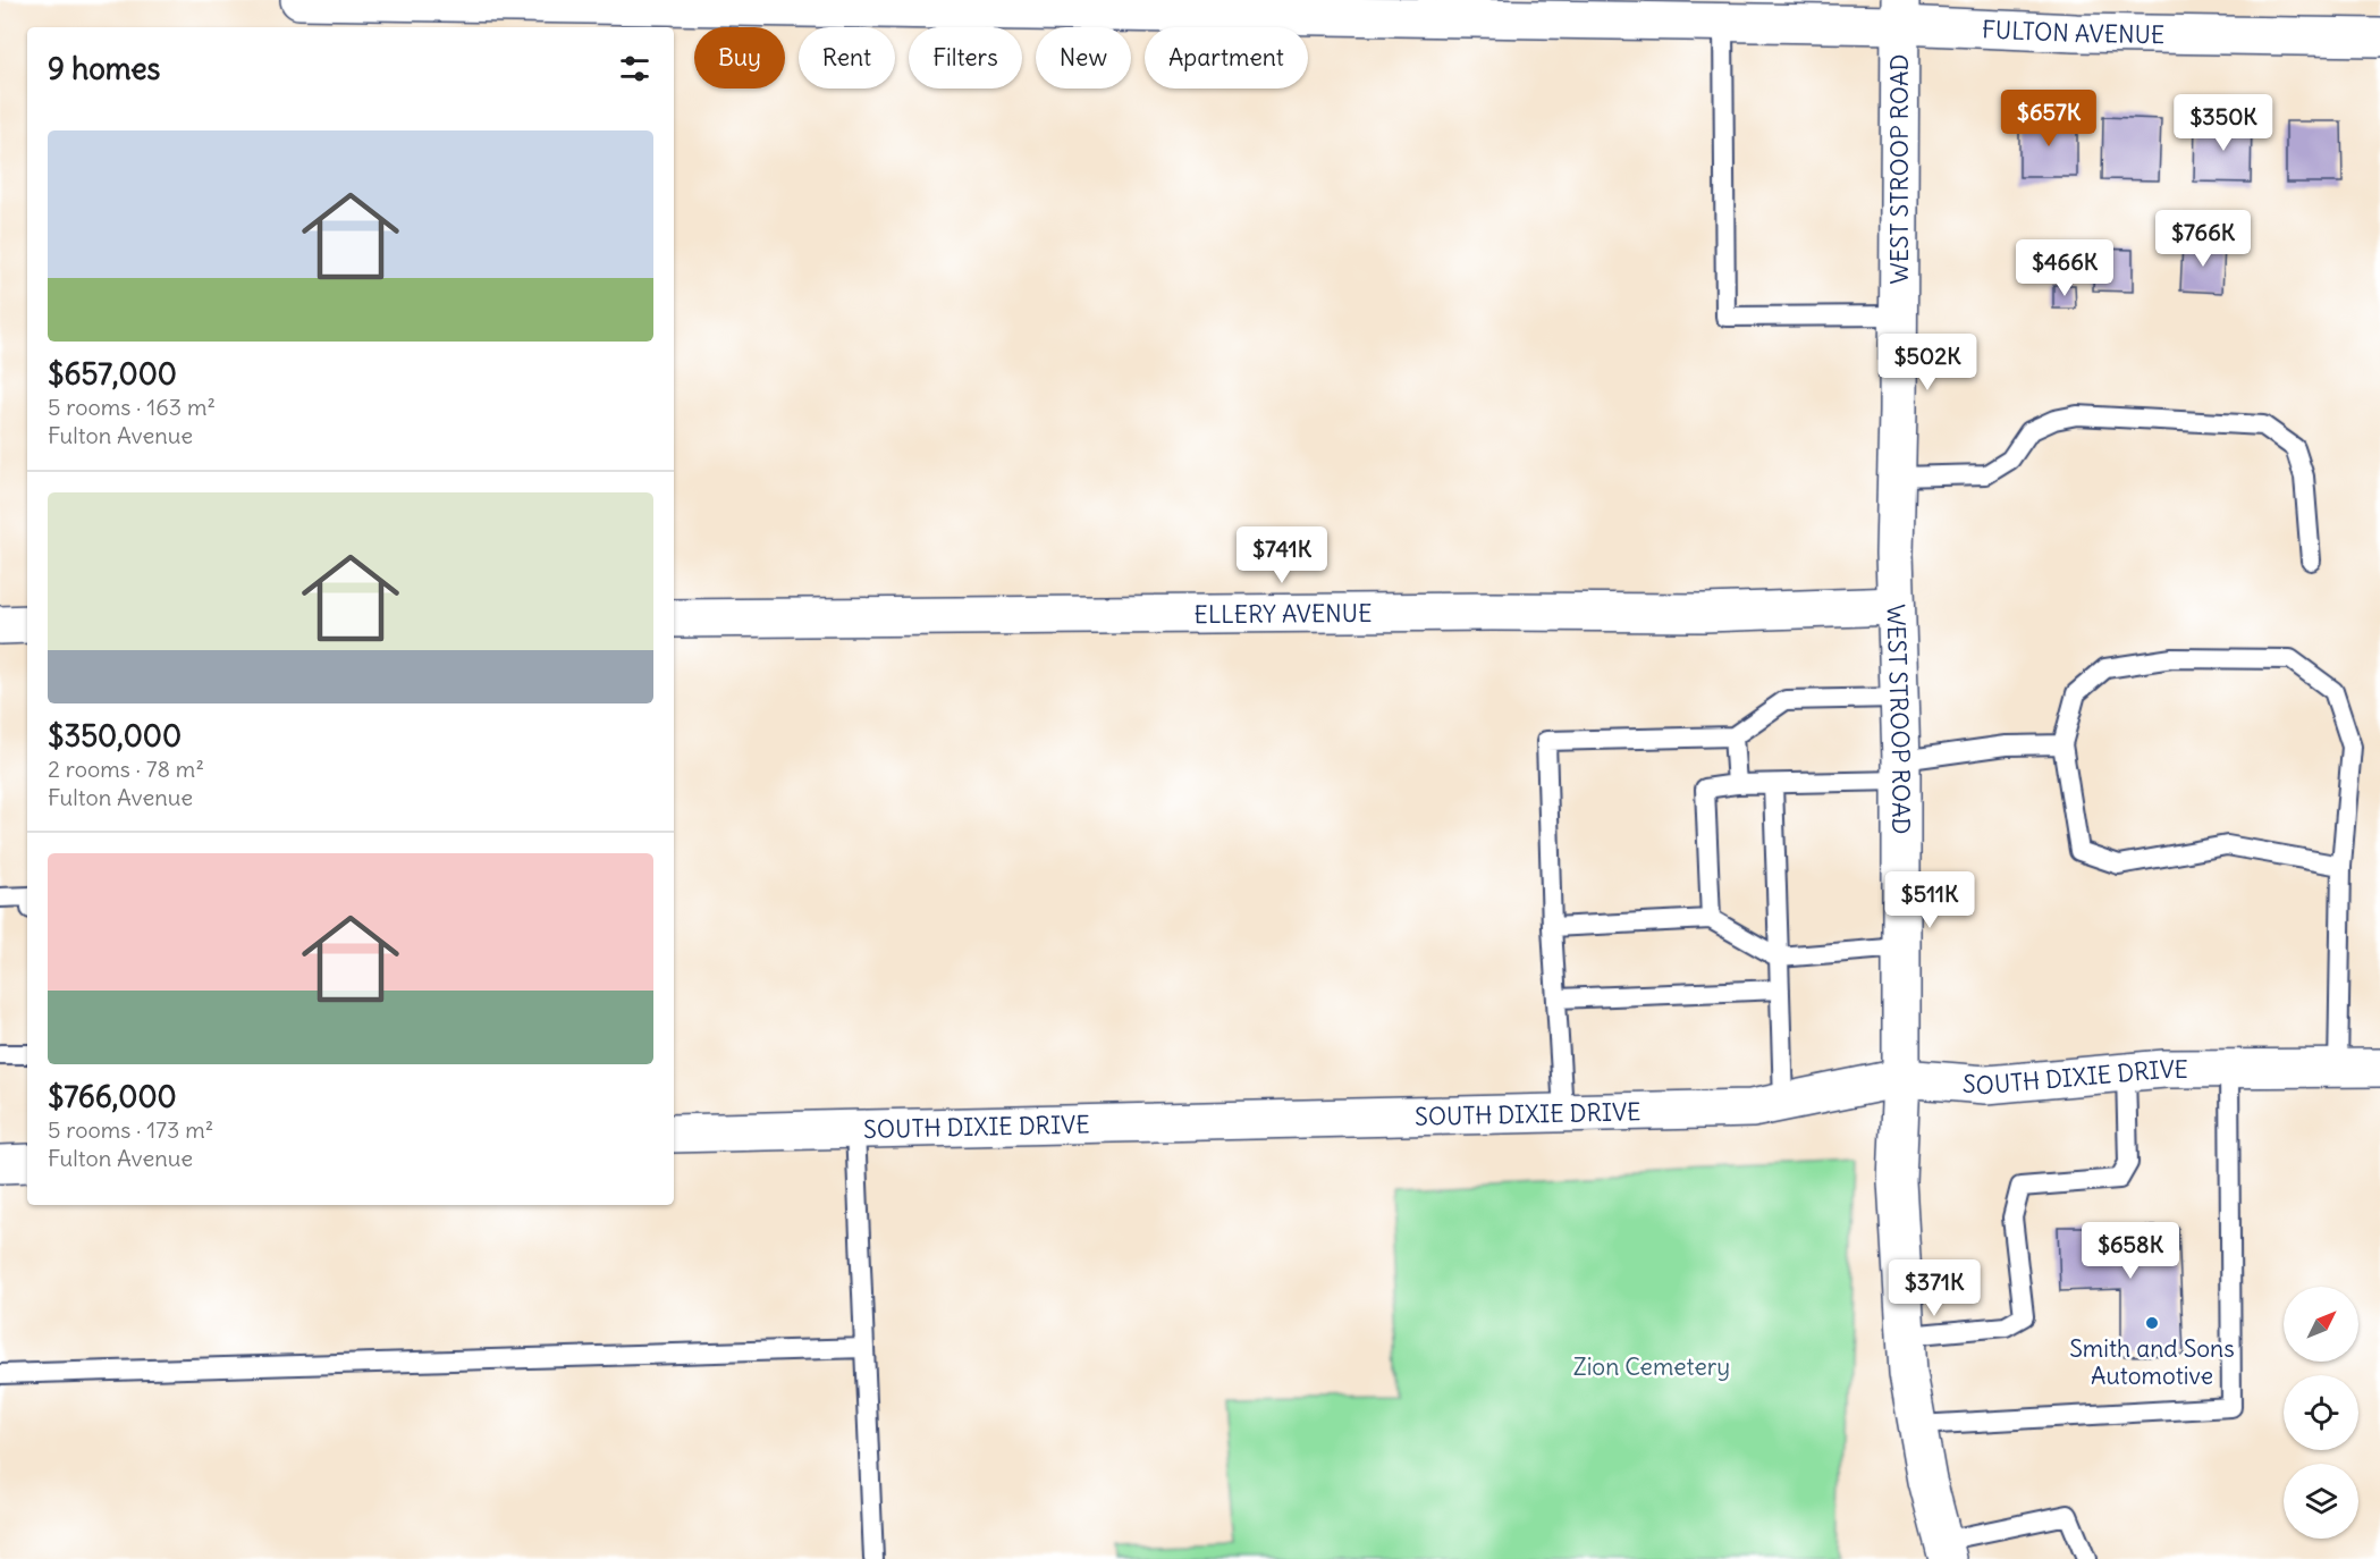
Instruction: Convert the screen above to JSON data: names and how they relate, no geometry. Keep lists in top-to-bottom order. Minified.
{"streets":{"street":["FULTON AVENUE","WEST STROOP ROAD","ELLERY AVENUE","SOUTH DIXIE DRIVE"]},"crossings":[["FULTON AVENUE","WEST STROOP ROAD"],["WEST STROOP ROAD","ELLERY AVENUE"],["WEST STROOP ROAD","SOUTH DIXIE DRIVE"]],"parks":["Zion Cemetery"],"places":["Smith and Sons Automotive"],"north":"top right","page":{"chip":["Buy","Rent","Filters","New","Apartment"],"heading":"9 homes","price":["$657K","$350K","$766K","$466K","$502K","$741K","$511K","$658K","$371K"],"list":[{"name":"$657,000","note":"5 rooms · 163 m² · Fulton Avenue"},{"name":"$350,000","note":"2 rooms · 78 m² · Fulton Avenue"},{"name":"$766,000","note":"5 rooms · 173 m² · Fulton Avenue"}]}}
